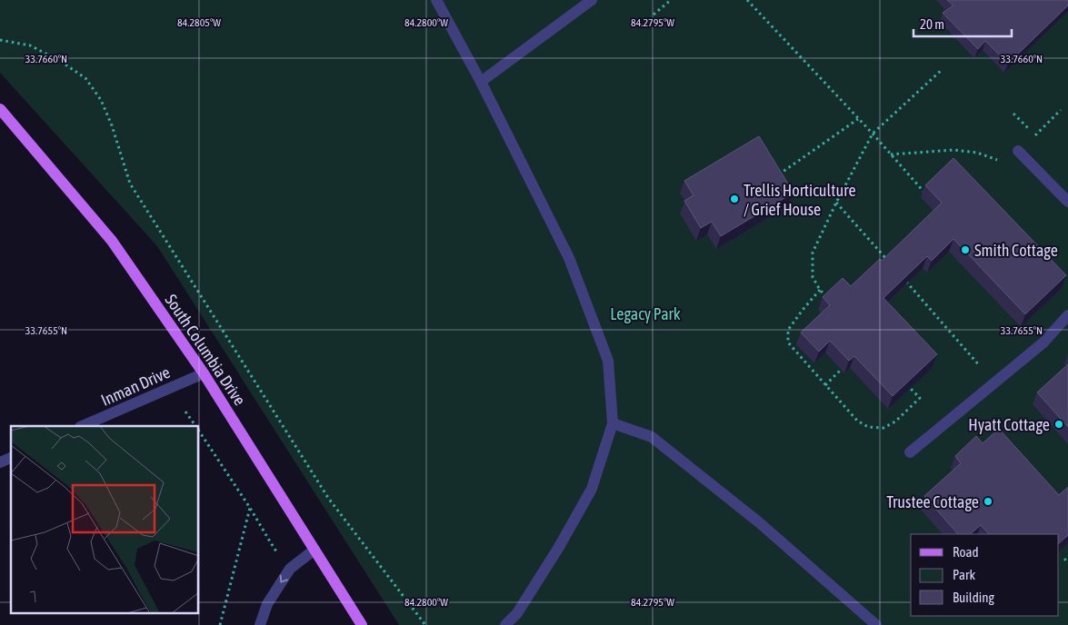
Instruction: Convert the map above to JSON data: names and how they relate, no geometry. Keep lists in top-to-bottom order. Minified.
{"streets":{"main road":["South Columbia Drive"],"street":["Inman Drive"]},"crossings":[["South Columbia Drive","Inman Drive"]],"parks":["Legacy Park"],"places":["Trellis Horticulture / Grief House","Smith Cottage","Hyatt Cottage","Trustee Cottage"],"legend":["Road","Park","Building"],"scale_bar":"20 m","coordinates":["84.2805°W","84.2800°W","84.2795°W","33.7660°N","33.7655°N"]}
